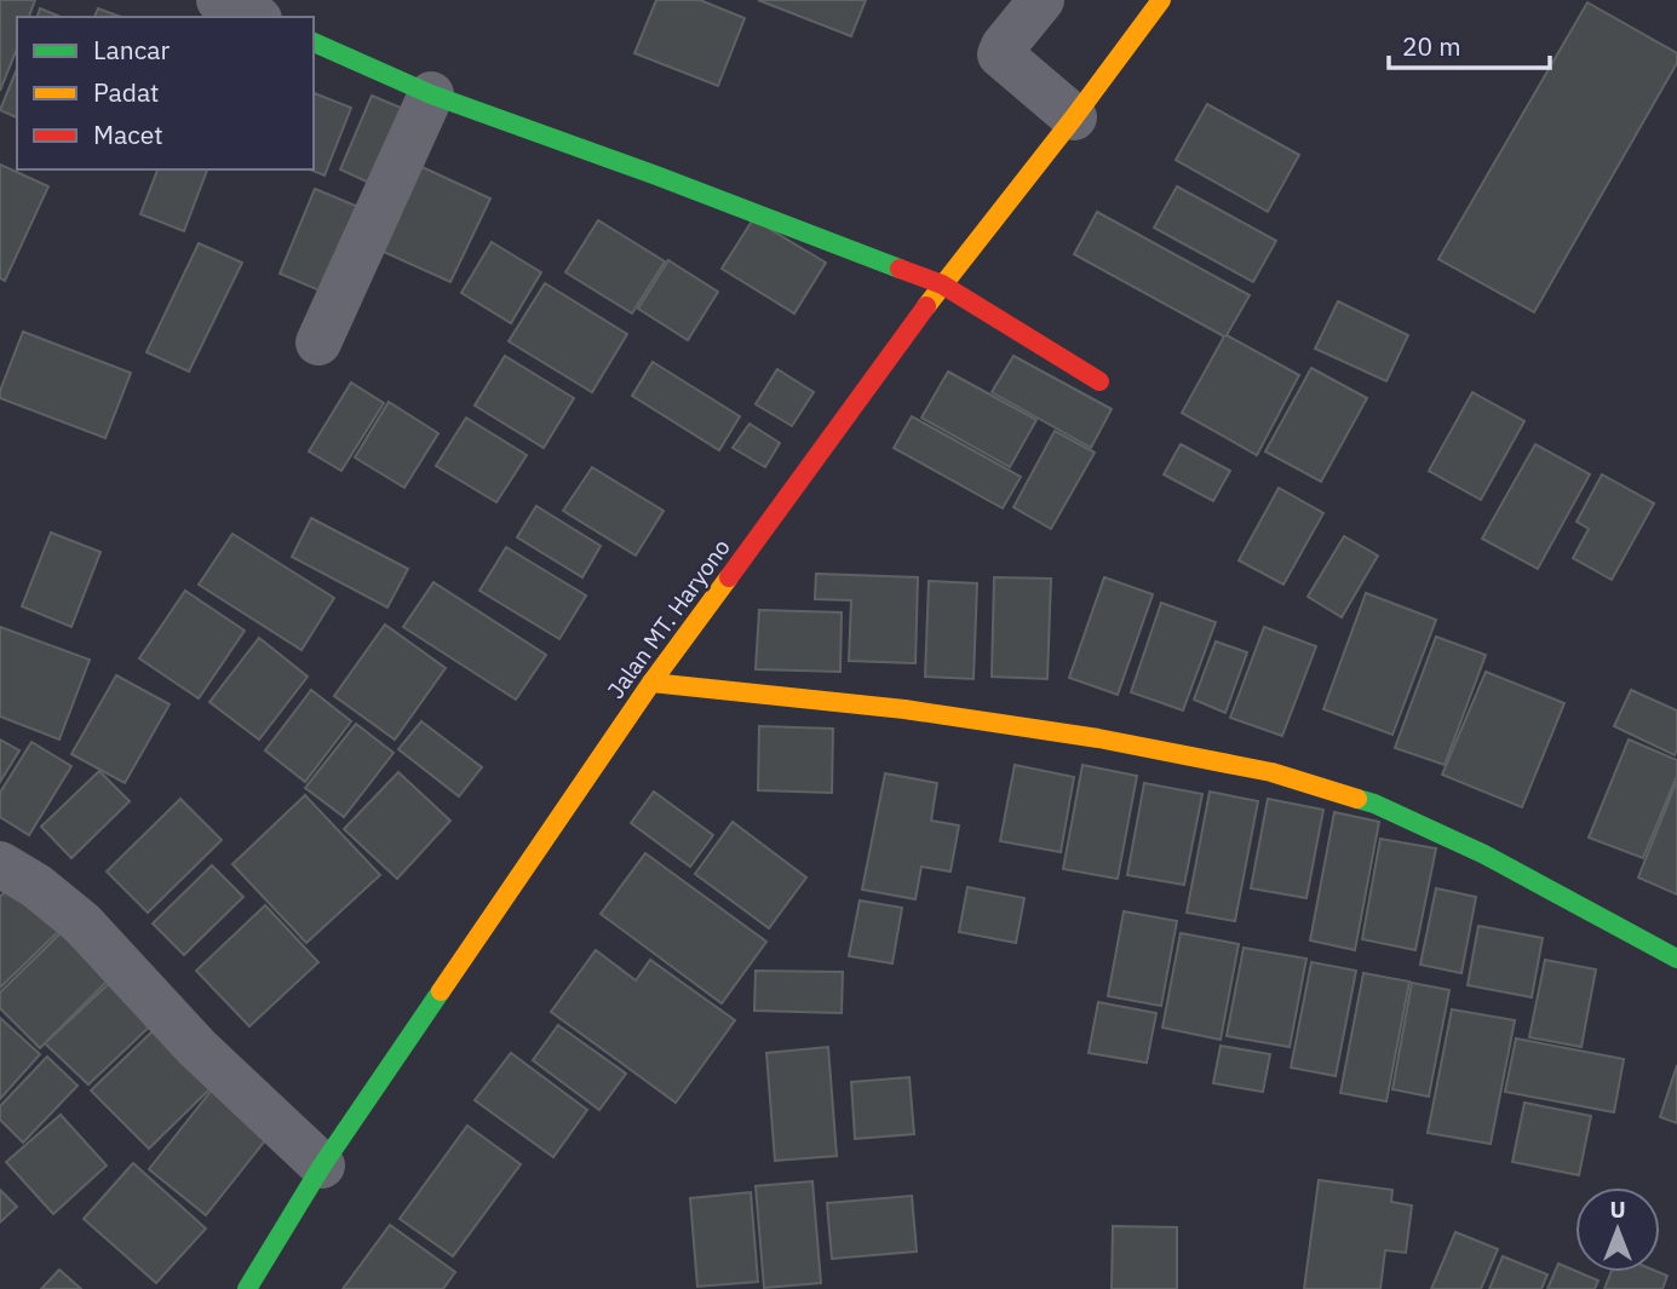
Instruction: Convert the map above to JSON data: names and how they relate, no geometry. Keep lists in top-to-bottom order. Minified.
{"streets":{"street":["Jalan MT. Haryono"]},"legend":["Lancar","Padat","Macet"],"scale_bar":"20 m","north":"top"}
